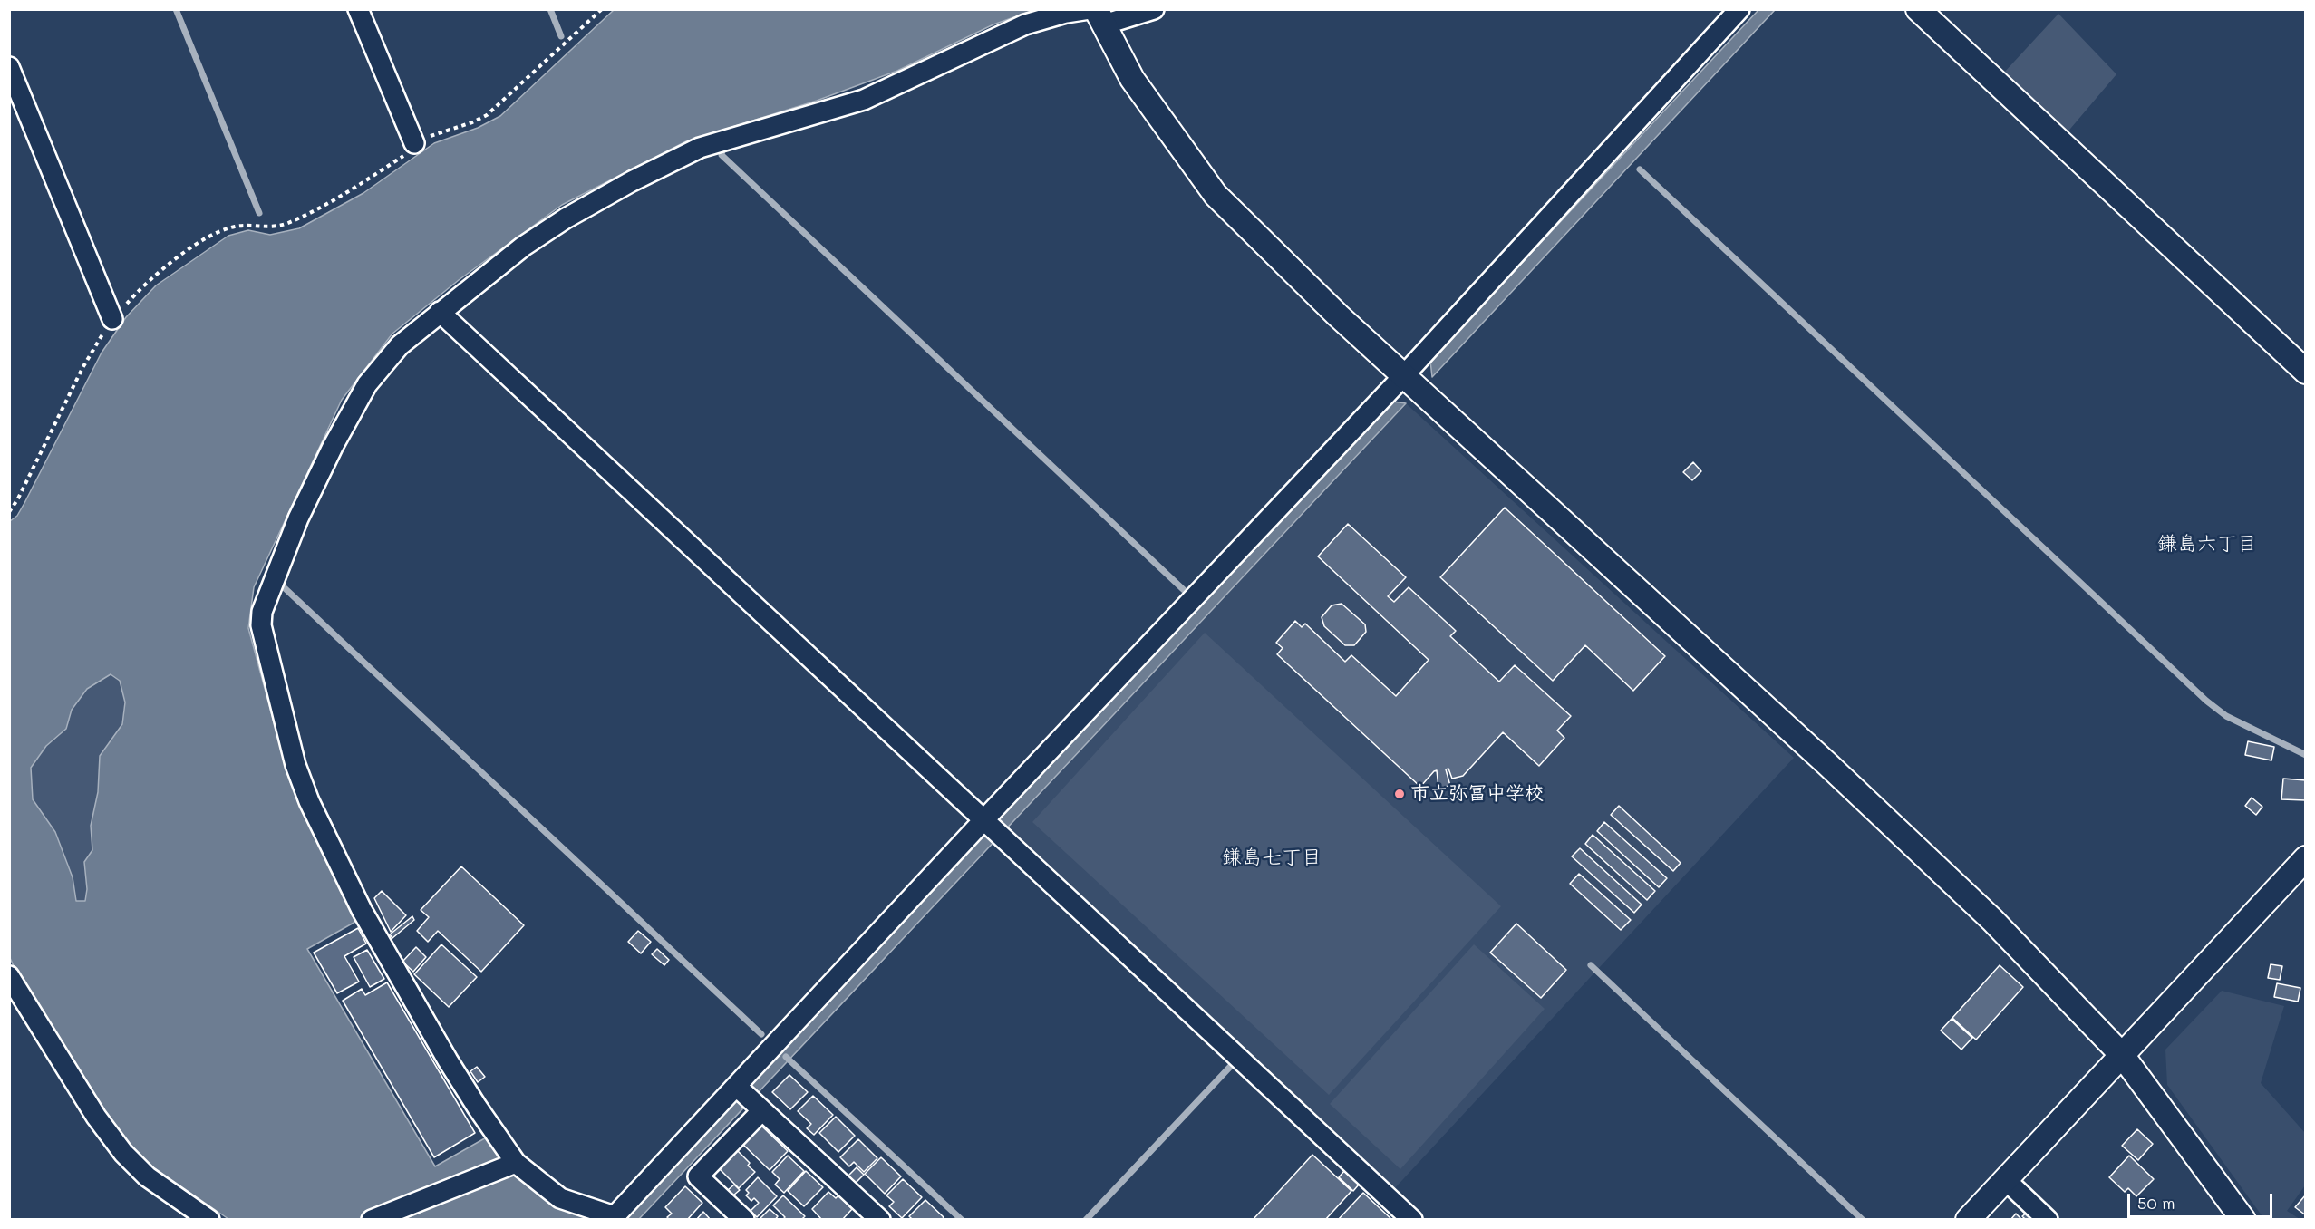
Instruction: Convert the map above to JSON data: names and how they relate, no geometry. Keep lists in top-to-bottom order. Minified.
{"districts":["鎌島六丁目","鎌島七丁目"],"places":["市立弥冨中学校"],"scale_bar":"50 m"}
